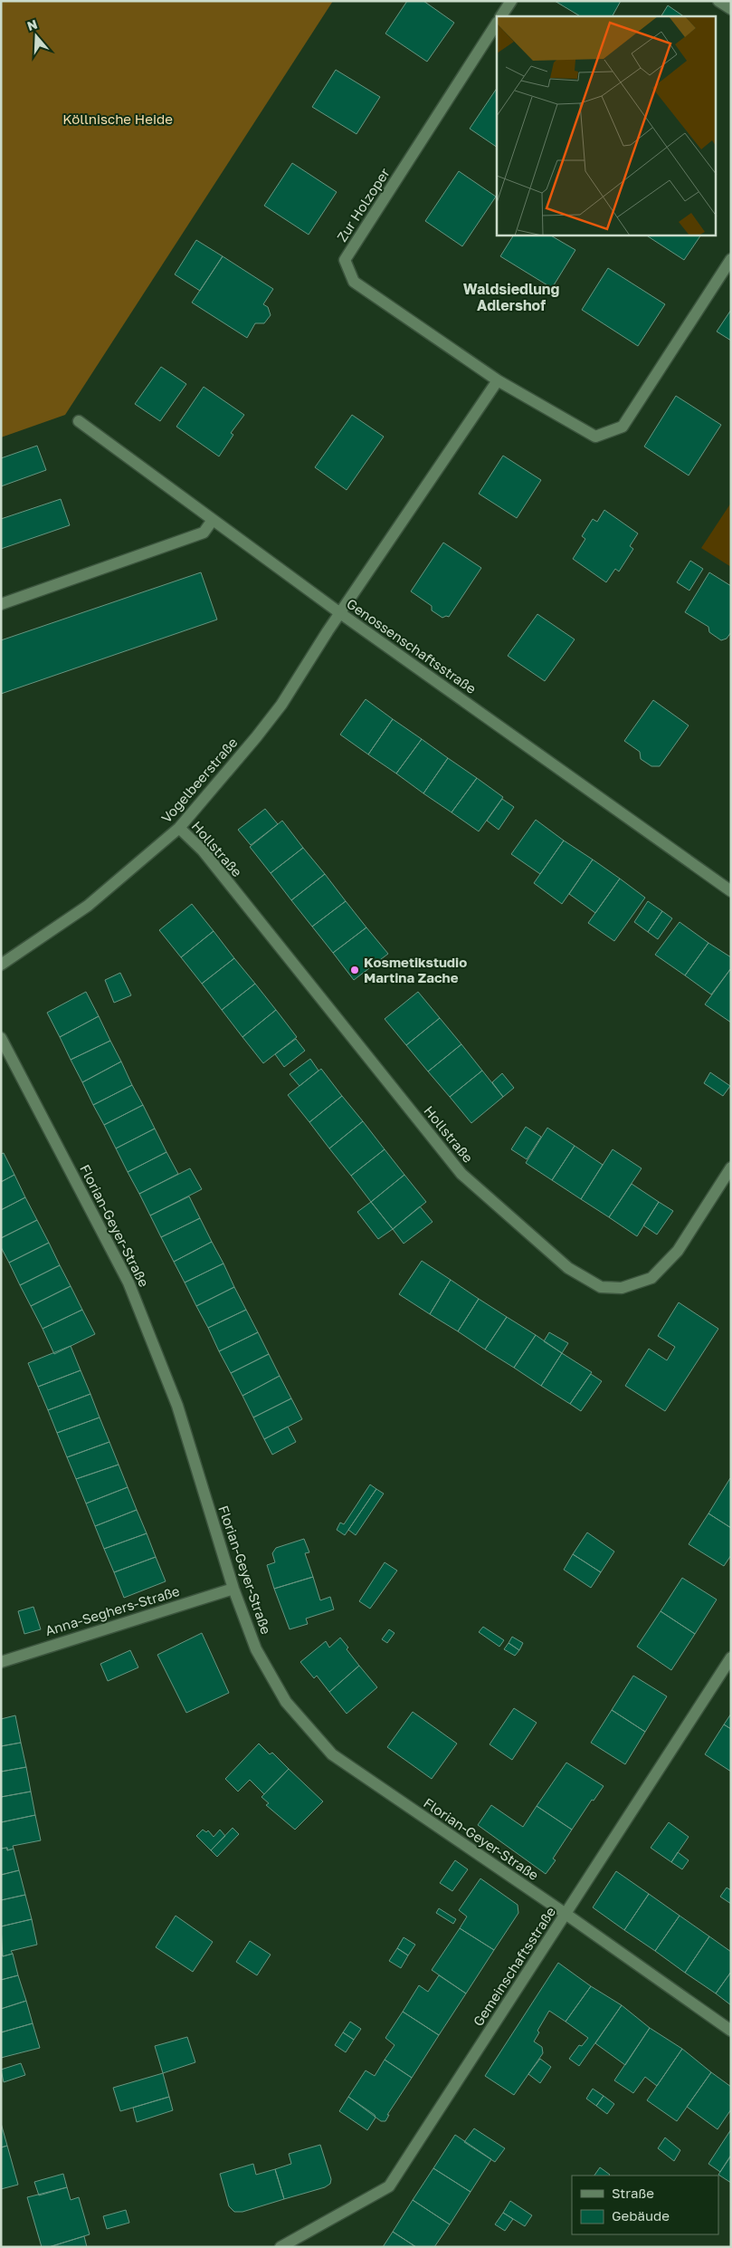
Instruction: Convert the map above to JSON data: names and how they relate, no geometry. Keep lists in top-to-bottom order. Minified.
{"streets":{"street":["Zur Holzoper","Genossenschaftsstraße","Vogelbeerstraße","Hollstraße","Florian-Geyer-Straße","Anna-Seghers-Straße","Gemeinschaftsstraße"]},"crossings":[["Genossenschaftsstraße","Vogelbeerstraße"],["Vogelbeerstraße","Hollstraße"],["Florian-Geyer-Straße","Anna-Seghers-Straße"],["Florian-Geyer-Straße","Gemeinschaftsstraße"]],"districts":["Waldsiedlung Adlershof"],"parks":["Köllnische Heide"],"places":["Kosmetikstudio Martina Zache"],"legend":["Straße","Gebäude"],"north":"top"}
